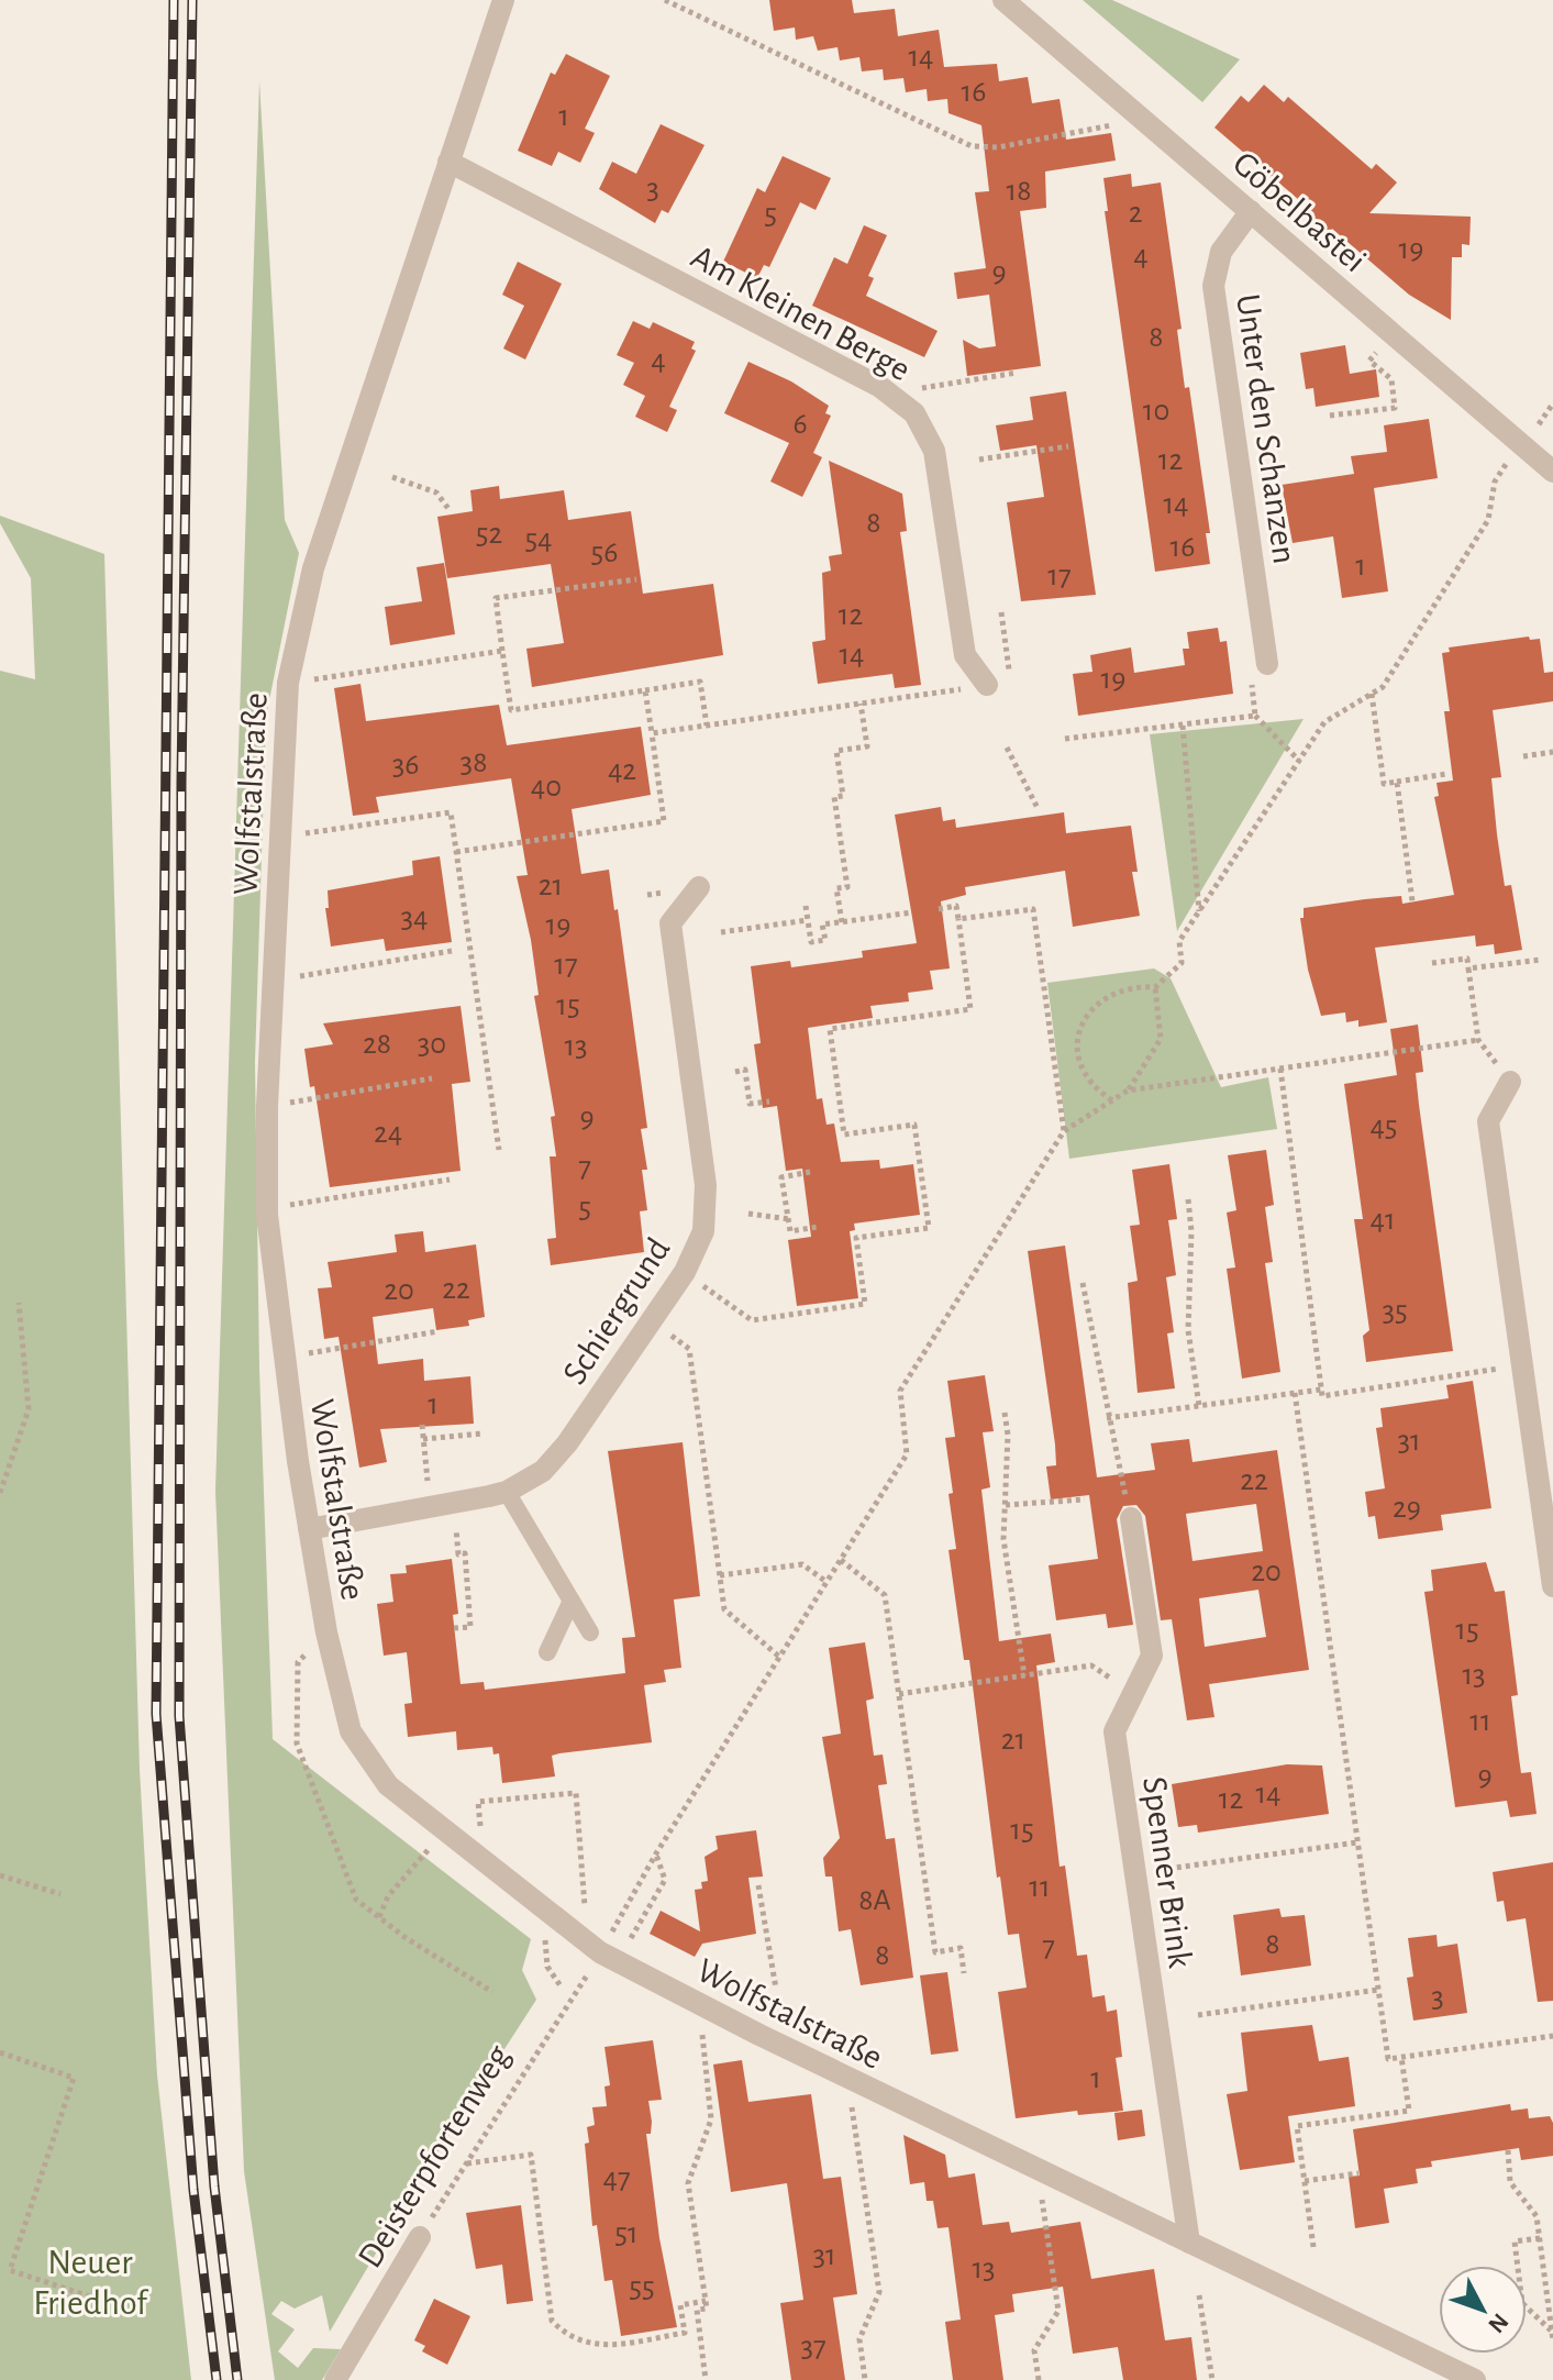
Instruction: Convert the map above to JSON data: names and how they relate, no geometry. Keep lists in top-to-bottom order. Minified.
{"streets":{"street":["Göbelbastei","Am Kleinen Berge","Unter den Schanzen","Wolfstalstraße","Schiergrund","Spenner Brink","Deisterpfortenweg"]},"crossings":[["Göbelbastei","Unter den Schanzen"],["Am Kleinen Berge","Wolfstalstraße"],["Wolfstalstraße","Schiergrund"],["Wolfstalstraße","Spenner Brink"]],"parks":["Neuer Friedhof"],"house_numbers":["14","16","1","3","18","2","5","19","4","9","8","4","10","6","12","14","8","52","54","16","56","1","17","12","14","19","38","36","42","40","21","34","19","17","15","28","30","13","9","45","24","7","5","41","22","20","35","1","31","22","29","20","15","13","11","21","9","14","12","15","11","8A","8","7","8","3","1","47","51","31","13","55","37"],"north":"bottom right"}
